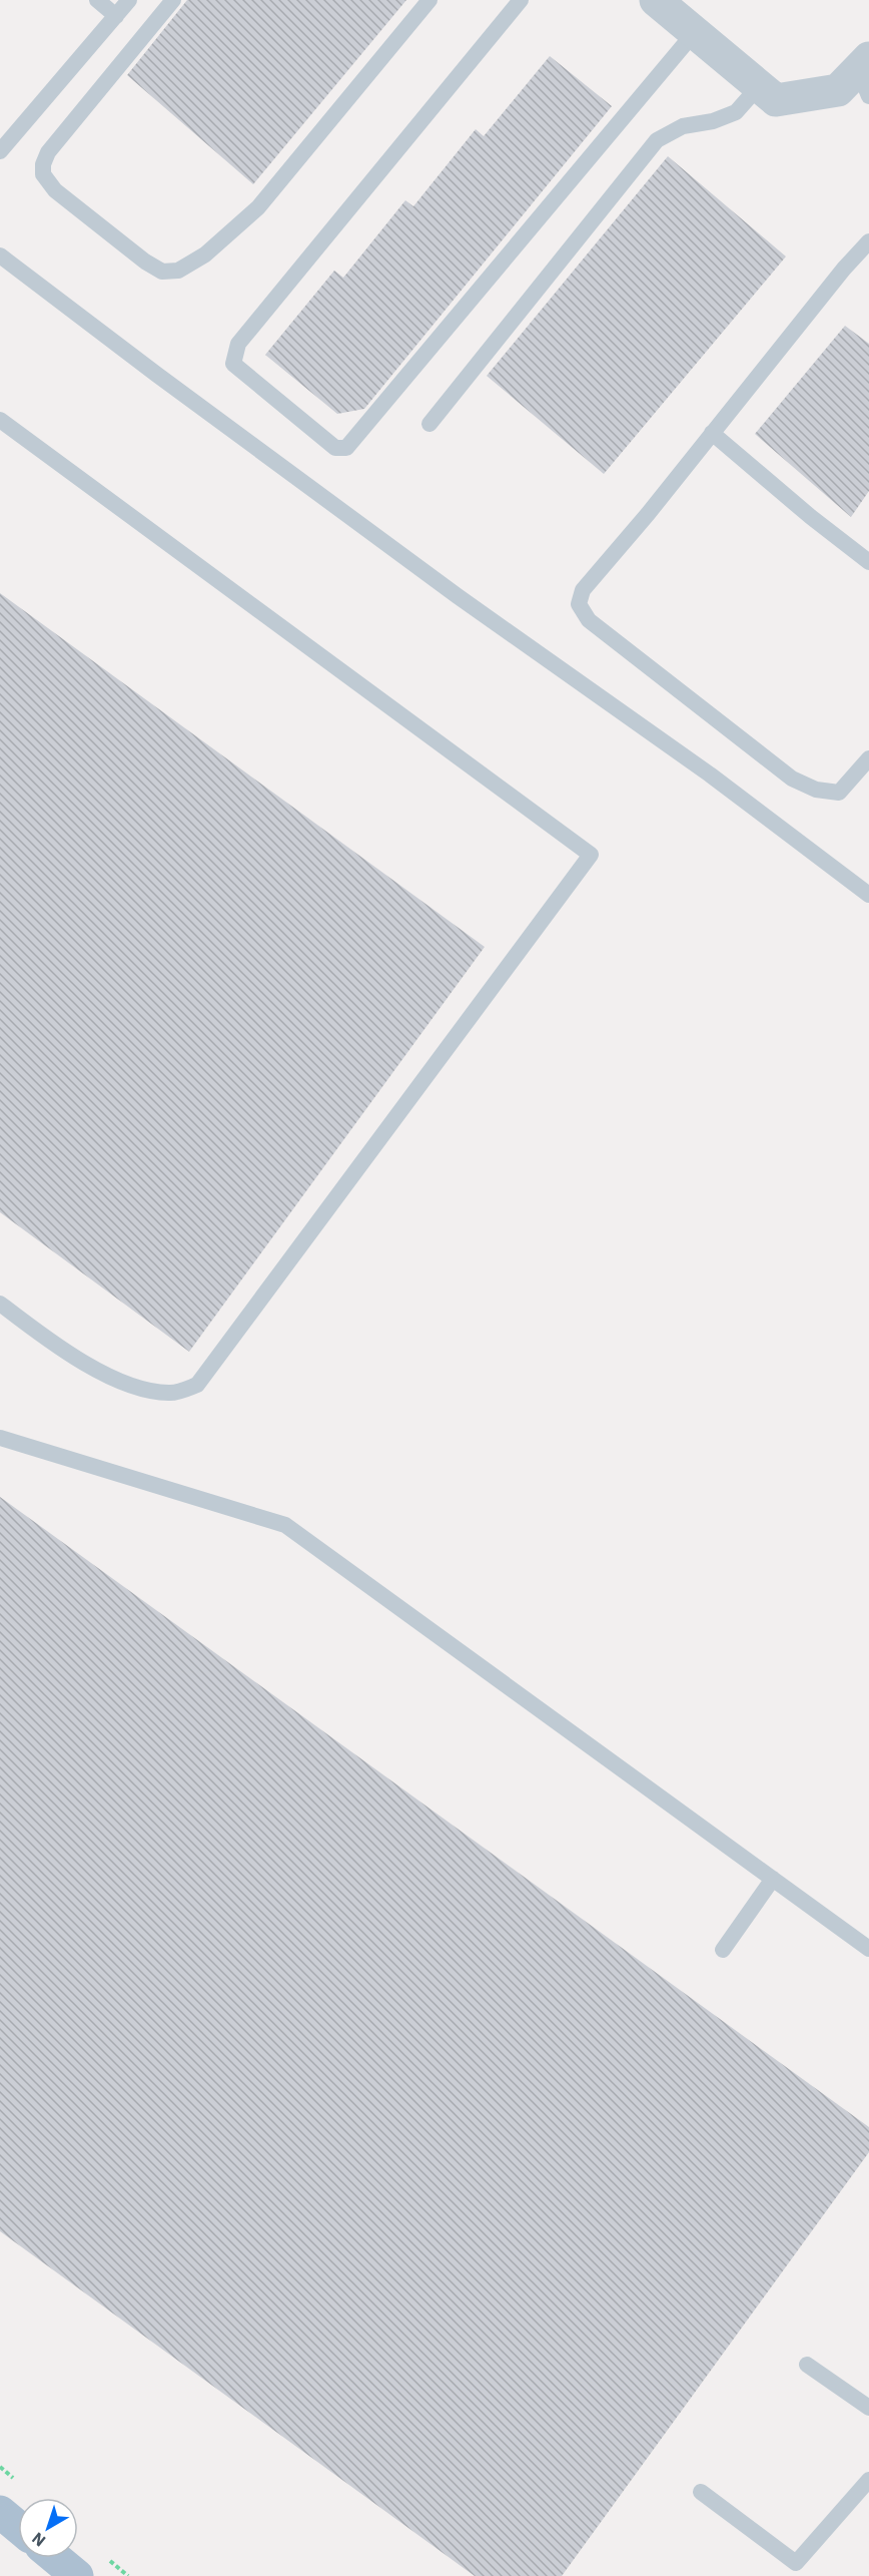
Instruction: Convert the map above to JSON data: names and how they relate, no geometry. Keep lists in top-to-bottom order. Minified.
{"north":"bottom left"}
